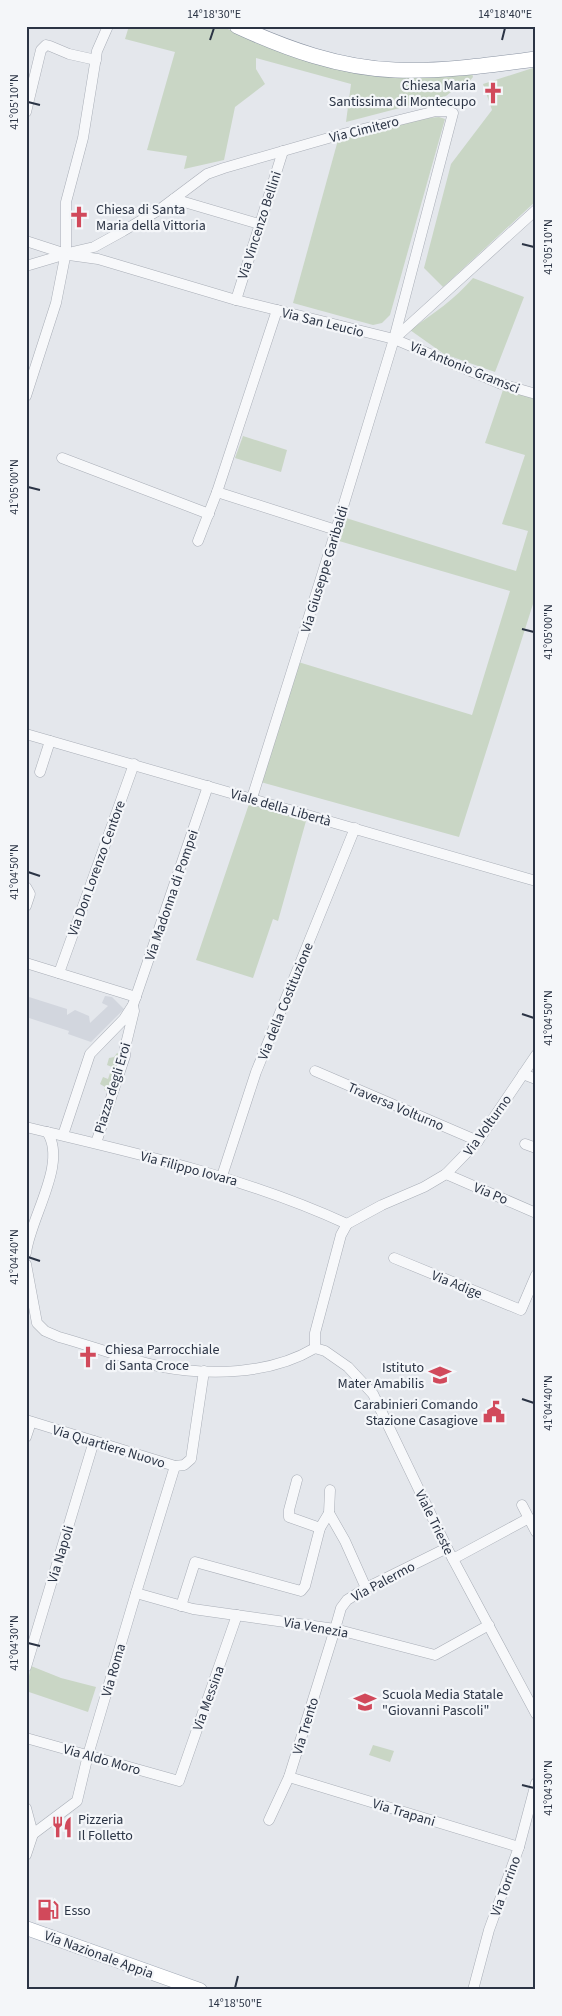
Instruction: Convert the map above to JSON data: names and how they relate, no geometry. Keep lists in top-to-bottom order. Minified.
{"streets":{"main road":["Via Nazionale Appia"],"street":["Via Cimitero","Via Vincenzo Bellini","Via San Leucio","Via Antonio Gramsci","Via Giuseppe Garibaldi","Viale della Libertà","Via Don Lorenzo Centore","Via Madonna di Pompei","Via della Costituzione","Piazza degli Eroi","Traversa Volturno","Via Volturno","Via Filippo Iovara","Via Po","Via Adige","Via Quartiere Nuovo","Viale Trieste","Via Napoli","Via Palermo","Via Venezia","Via Roma","Via Messina","Via Trento","Via Aldo Moro","Via Trapani","Via Torrino"]},"crossings":[["Via Cimitero","Via Vincenzo Bellini"],["Via Cimitero","Via San Leucio"],["Via Cimitero","Via Antonio Gramsci"],["Via Cimitero","Via Giuseppe Garibaldi"],["Via Vincenzo Bellini","Via San Leucio"],["Via San Leucio","Via Antonio Gramsci"],["Via San Leucio","Via Giuseppe Garibaldi"],["Via Antonio Gramsci","Via Giuseppe Garibaldi"],["Via Giuseppe Garibaldi","Viale della Libertà"],["Viale della Libertà","Via Don Lorenzo Centore"],["Viale della Libertà","Via Madonna di Pompei"],["Viale della Libertà","Via della Costituzione"],["Via Madonna di Pompei","Piazza degli Eroi"],["Via della Costituzione","Via Filippo Iovara"],["Piazza degli Eroi","Via Filippo Iovara"],["Traversa Volturno","Via Volturno"],["Via Volturno","Via Filippo Iovara"],["Via Volturno","Via Po"],["Via Quartiere Nuovo","Via Napoli"],["Via Quartiere Nuovo","Via Roma"],["Viale Trieste","Via Palermo"],["Viale Trieste","Via Venezia"],["Via Palermo","Via Venezia"],["Via Palermo","Via Trento"],["Via Venezia","Via Roma"],["Via Venezia","Via Messina"],["Via Venezia","Via Trento"],["Via Roma","Via Aldo Moro"],["Via Messina","Via Aldo Moro"],["Via Trento","Via Trapani"],["Via Trapani","Via Torrino"]],"places":{"church":["Chiesa Maria Santissima di Montecupo","Chiesa di Santa Maria della Vittoria","Chiesa Parrocchiale di Santa Croce"],"school or university":["Istituto Mater Amabilis","Scuola Media Statale \"Giovanni Pascoli\""],"public building":["Carabinieri Comando Stazione Casagiove"],"restaurant":["Pizzeria Il Folletto"],"fuel station":["Esso"]},"coordinates":["14°18'30\"E","14°18'40\"E","41°05'10\"N","41°05'00\"N","41°04'50\"N","41°04'40\"N","41°04'30\"N","14°18'50\"E"]}
